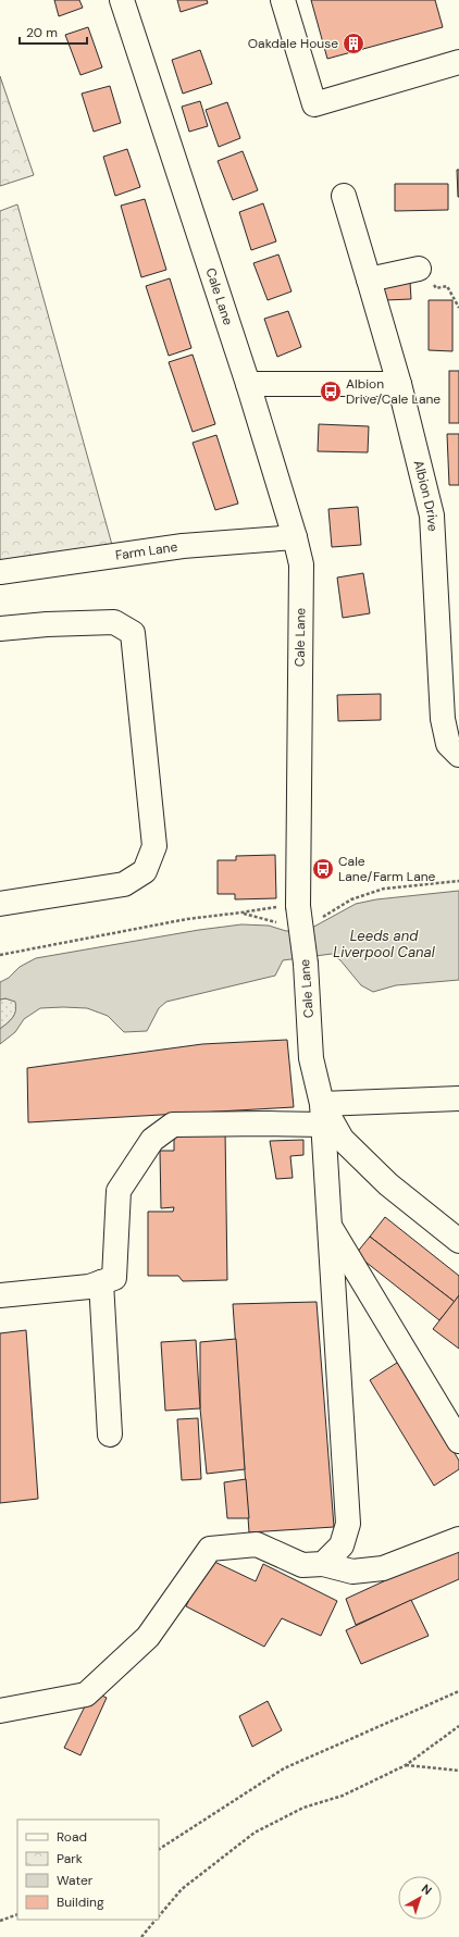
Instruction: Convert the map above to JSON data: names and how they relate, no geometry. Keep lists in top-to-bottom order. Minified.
{"streets":{"street":["Cale Lane","Albion Drive","Farm Lane"]},"crossings":[["Cale Lane","Farm Lane"]],"water":["Leeds and Liverpool Canal"],"places":{"building":["Oakdale House"],"bus stop":["Albion Drive/Cale Lane","Cale Lane/Farm Lane"]},"legend":["Road","Park","Water","Building"],"scale_bar":"20 m","north":"top right"}
